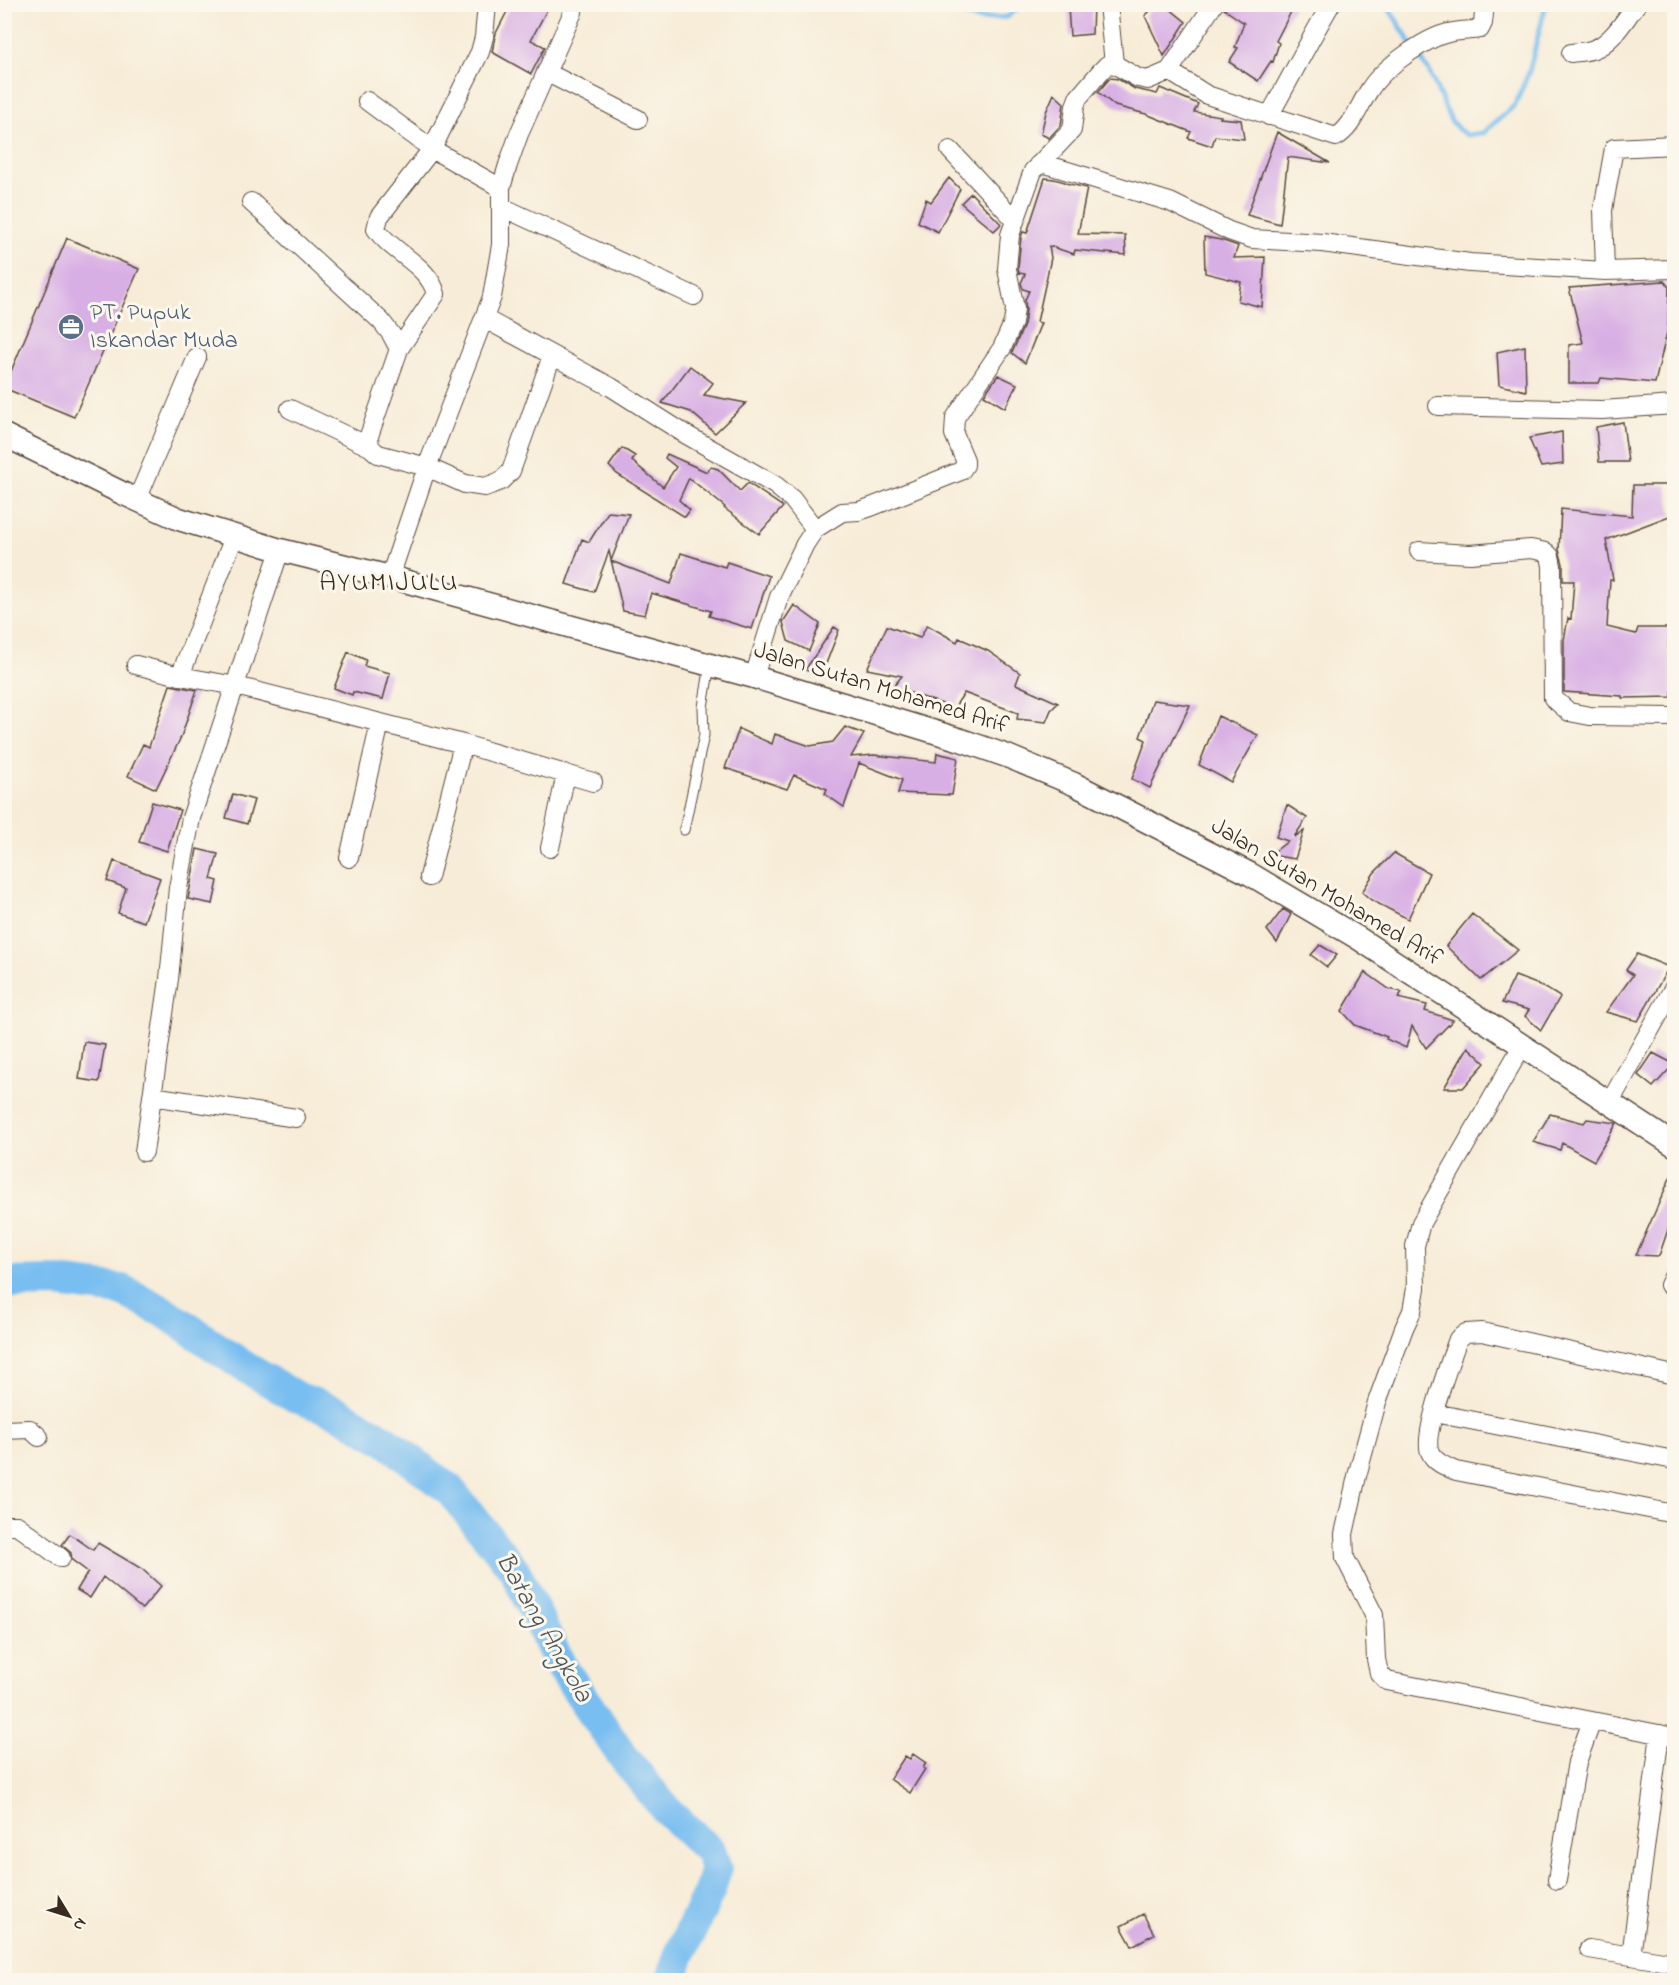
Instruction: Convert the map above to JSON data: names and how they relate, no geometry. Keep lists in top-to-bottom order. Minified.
{"streets":{"street":["Jalan Sutan Mohamed Arif"]},"districts":["AYUMIJULU"],"water":["Batang Angkola"],"places":{"office":["PT. Pupuk Iskandar Muda"]},"north":"bottom right"}
